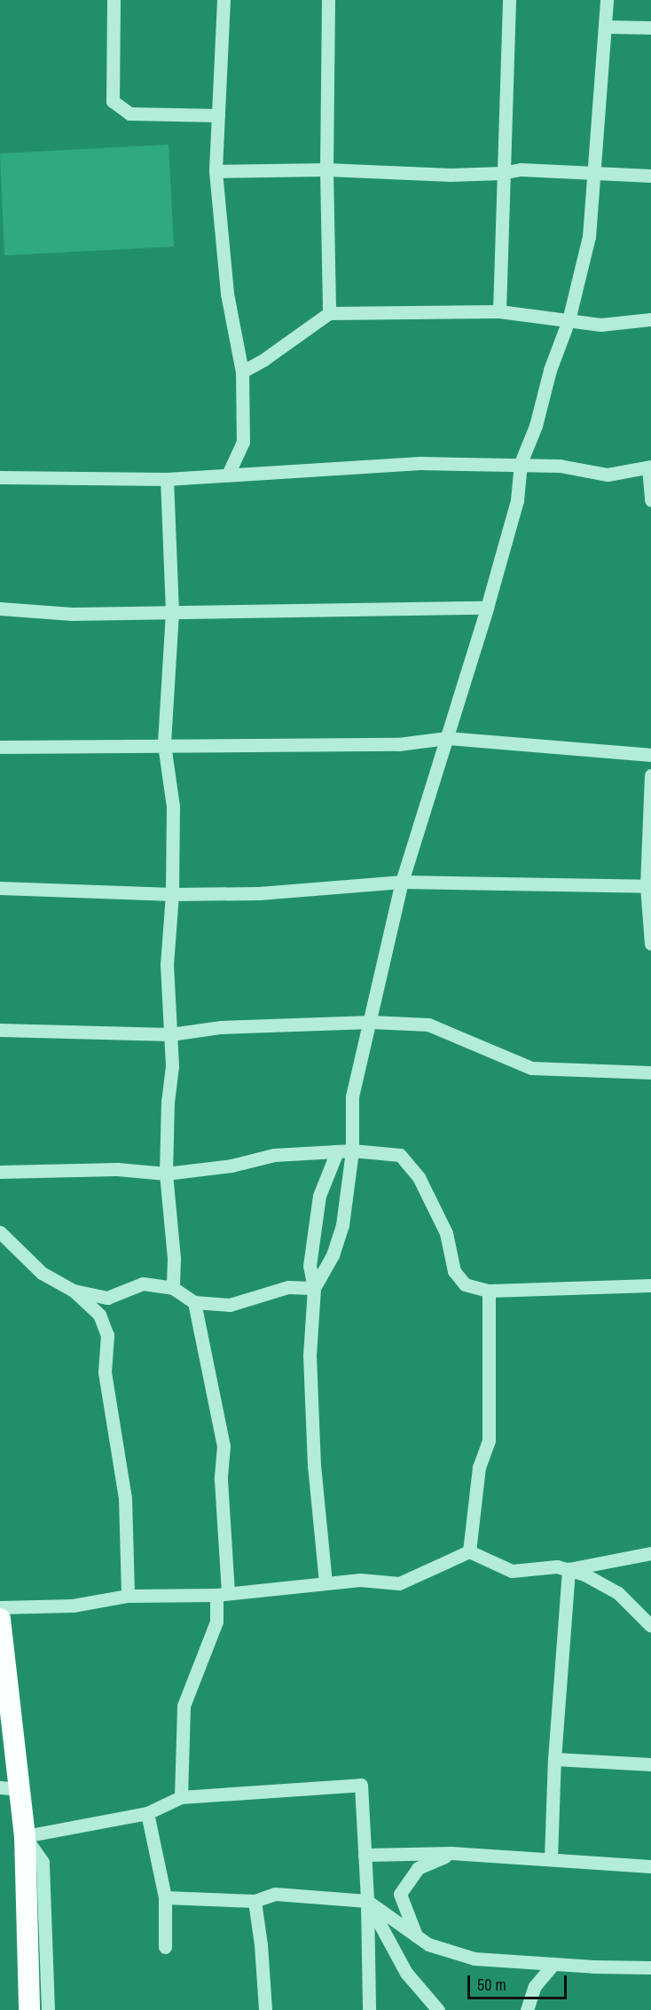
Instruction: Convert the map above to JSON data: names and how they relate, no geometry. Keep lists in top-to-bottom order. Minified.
{"scale_bar":"50 m"}
